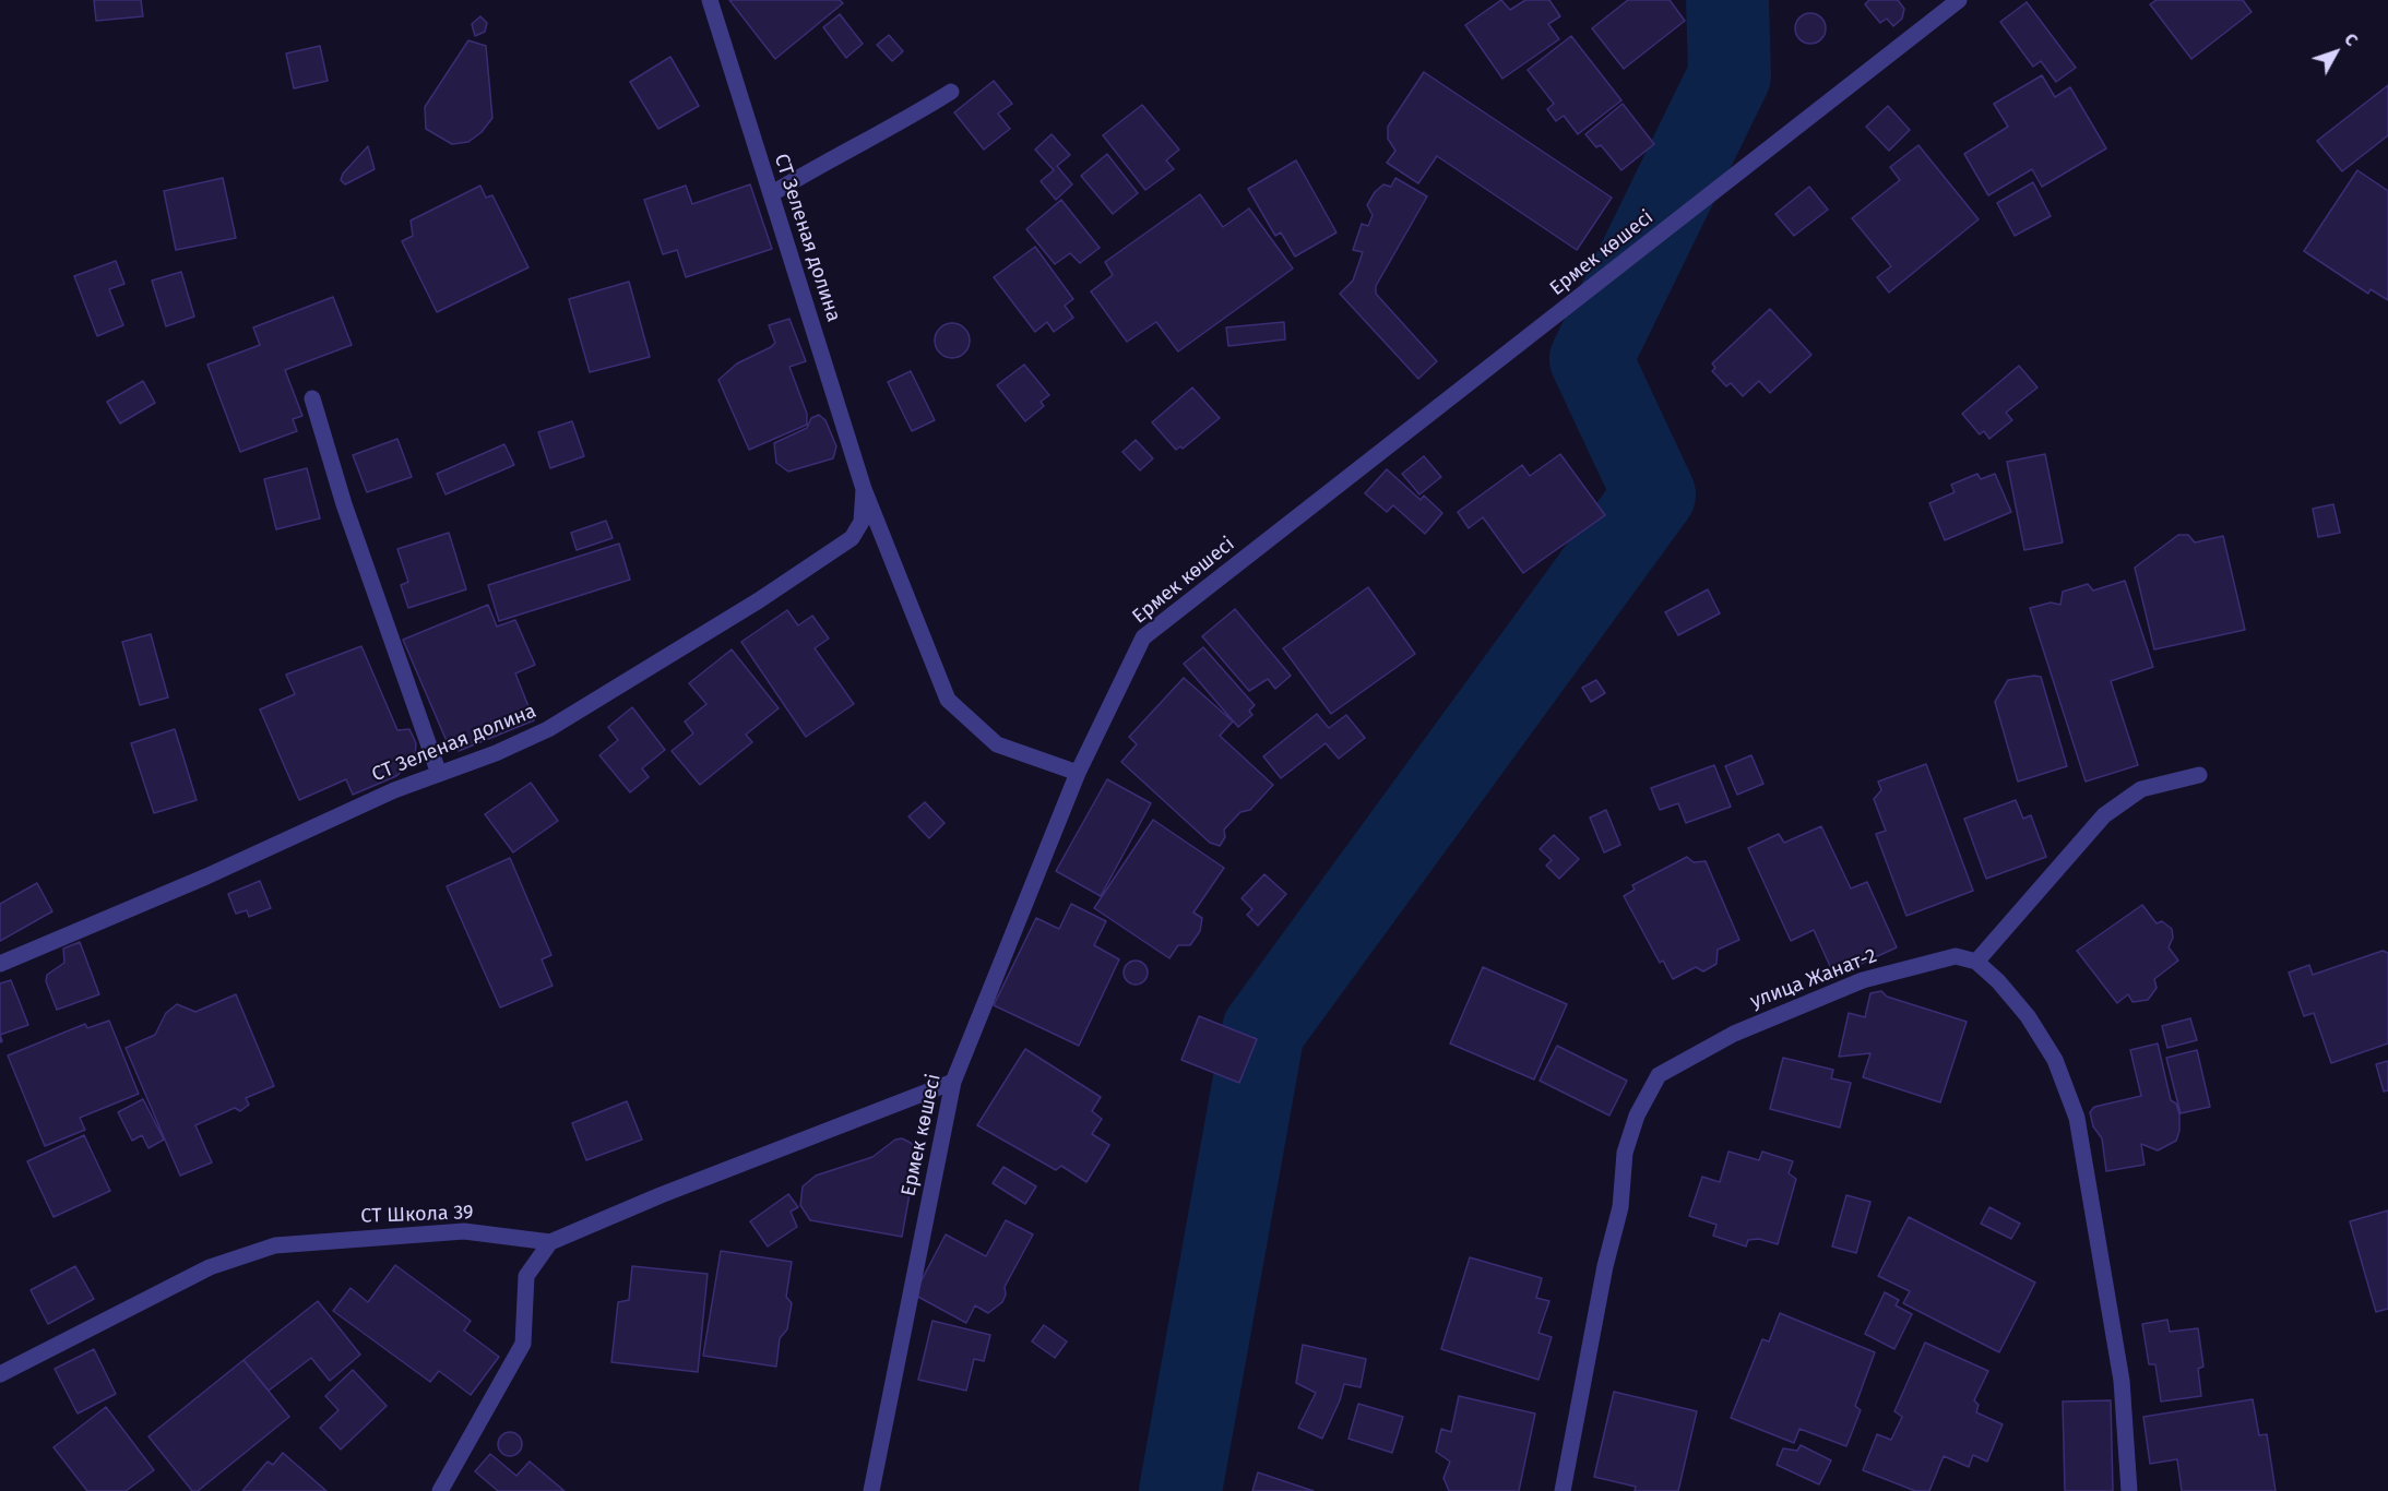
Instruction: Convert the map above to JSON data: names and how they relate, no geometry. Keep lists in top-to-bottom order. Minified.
{"streets":{"street":["СТ Зеленая долина","Ермек көшесі","улица Жанат-2","СТ Школа 39"]},"crossings":[["СТ Зеленая долина","Ермек көшесі"]],"north":"top right"}
